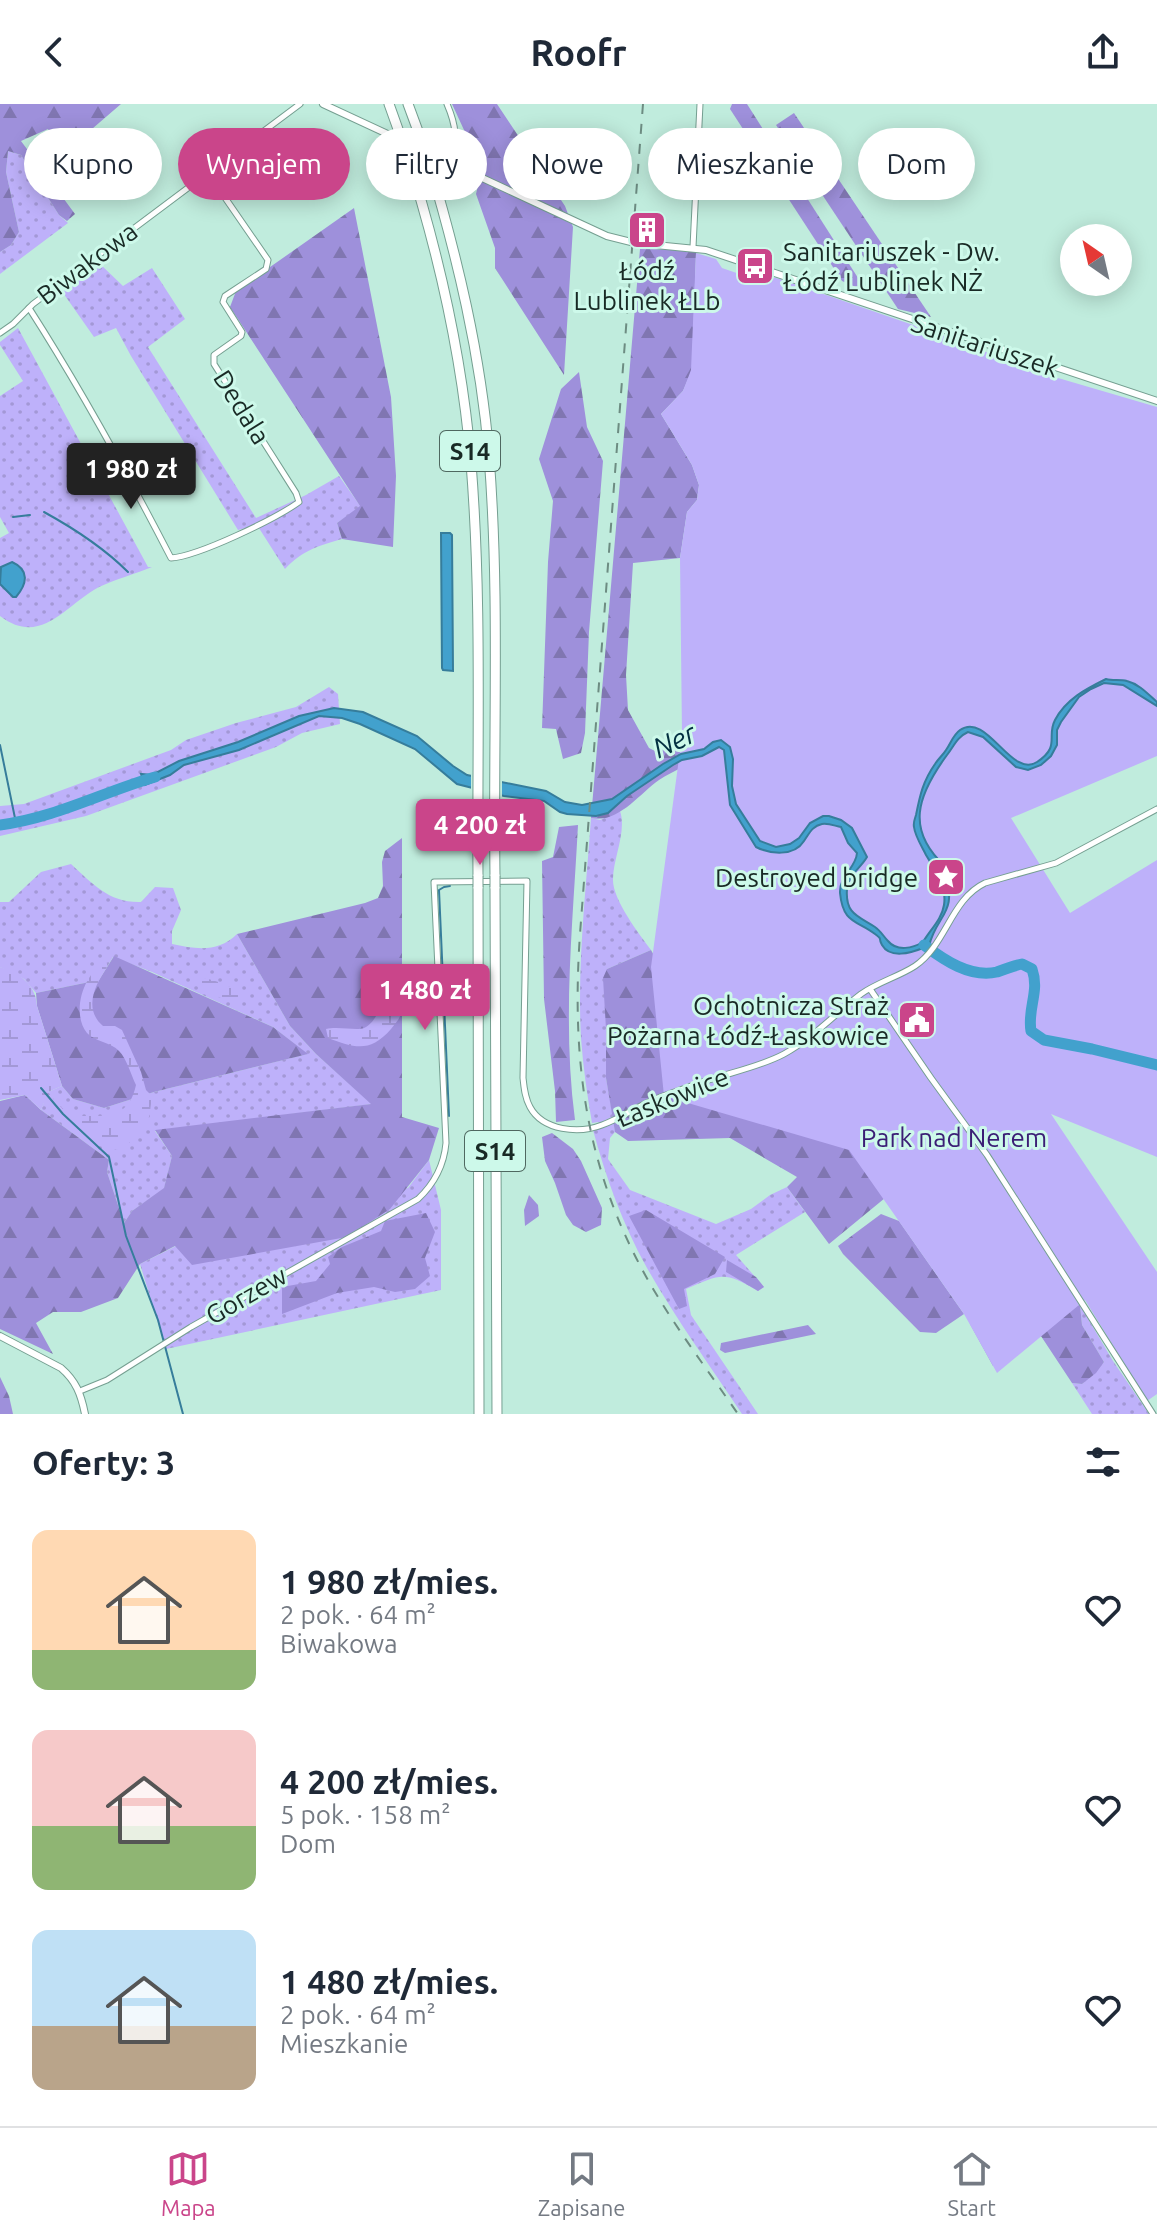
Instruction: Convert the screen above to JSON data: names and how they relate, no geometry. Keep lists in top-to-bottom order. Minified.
{"streets":{"highway":["S14"],"street":["Biwakowa","Sanitariuszek","Dedala","Łaskowice","Gorzew"]},"crossings":[["Biwakowa","Dedala"],["Łaskowice","Gorzew"]],"water":["Ner"],"parks":["Park nad Nerem"],"places":{"building":["Łódź Lublinek ŁLb"],"bus stop":["Sanitariuszek - Dw. Łódź Lublinek NŻ"],"place":["Destroyed bridge"],"public building":["Ochotnicza Straż Pożarna Łódź-Łaskowice"]},"north":"top left","page":{"header":"Roofr","chip":["Kupno","Wynajem","Filtry","Nowe","Mieszkanie","Dom"],"price":["1 980 zł","4 200 zł","1 480 zł"],"heading":"Oferty: 3","list":[{"name":"1 980 zł/mies.","note":"2 pok. · 64 m² · Biwakowa"},{"name":"4 200 zł/mies.","note":"5 pok. · 158 m² · Dom"},{"name":"1 480 zł/mies.","note":"2 pok. · 64 m² · Mieszkanie"}],"tabs":["Mapa","Zapisane","Start"]}}
